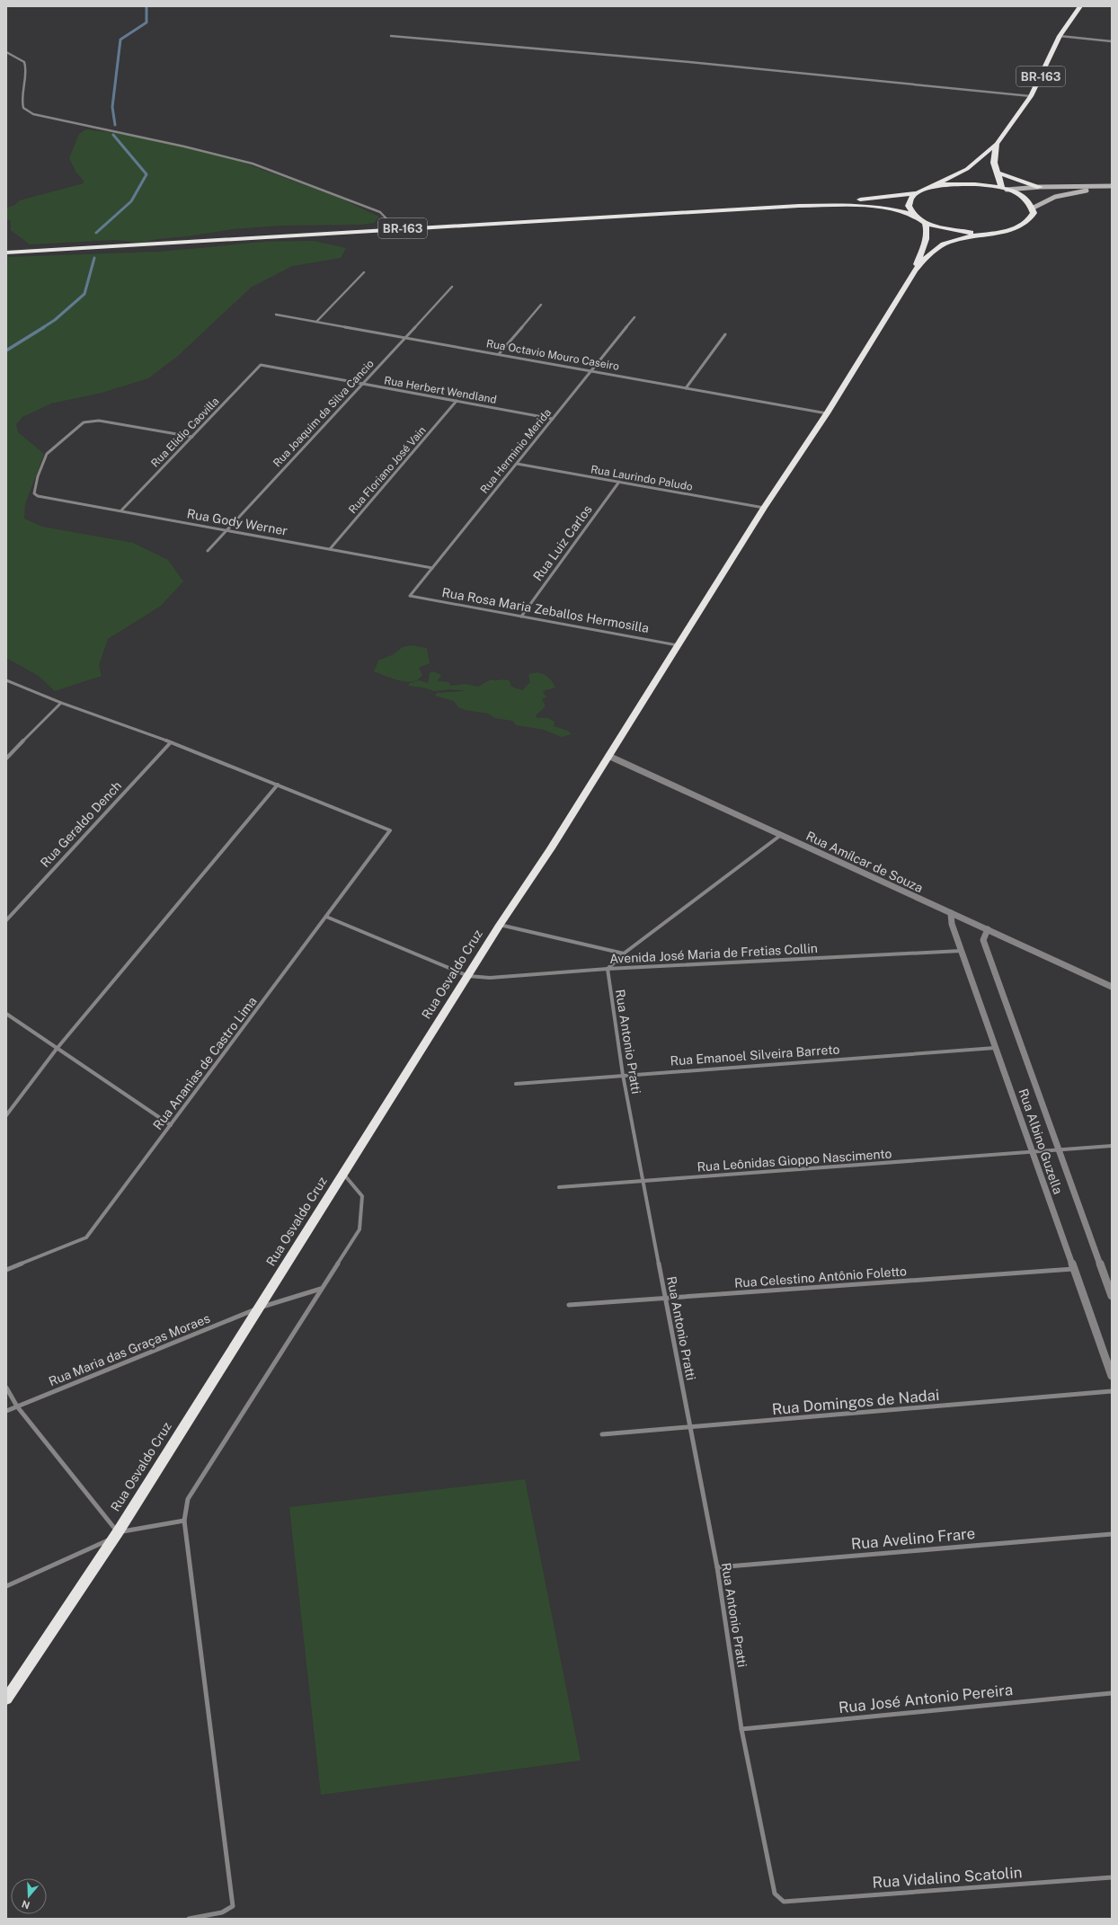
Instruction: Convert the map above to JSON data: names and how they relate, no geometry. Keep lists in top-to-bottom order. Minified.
{"streets":{"highway":["BR-163","Rua Osvaldo Cruz"],"street":["Rua Octavio Mouro Caseiro","Rua Herbert Wendland","Rua Joaquim da Silva Cancio","Rua Elidio Caovilla","Rua Herminio Merida","Rua Floriano José Vain","Rua Laurindo Paludo","Rua Gody Werner","Rua Luiz Carlos","Rua Rosa Maria Zeballos Hermosilla","Rua Geraldo Dench","Rua Amílcar de Souza","Avenida José Maria de Fretias Collin","Rua Antonio Pratti","Rua Emanoel Silveira Barreto","Rua Ananias de Castro Lima","Rua Albino Guzella","Rua Leônidas Gioppo Nascimento","Rua Celestino Antônio Foletto","Rua Maria das Graças Moraes","Rua Domingos de Nadai","Rua Avelino Frare","Rua José Antonio Pereira","Rua Vidalino Scatolin"]},"crossings":[["Rua Octavio Mouro Caseiro","Rua Joaquim da Silva Cancio"],["Rua Octavio Mouro Caseiro","Rua Herminio Merida"],["Rua Octavio Mouro Caseiro","Rua Osvaldo Cruz"],["Rua Herbert Wendland","Rua Joaquim da Silva Cancio"],["Rua Herbert Wendland","Rua Elidio Caovilla"],["Rua Herbert Wendland","Rua Herminio Merida"],["Rua Herbert Wendland","Rua Floriano José Vain"],["Rua Joaquim da Silva Cancio","Rua Gody Werner"],["Rua Elidio Caovilla","Rua Gody Werner"],["Rua Herminio Merida","Rua Laurindo Paludo"],["Rua Herminio Merida","Rua Gody Werner"],["Rua Herminio Merida","Rua Rosa Maria Zeballos Hermosilla"],["Rua Floriano José Vain","Rua Gody Werner"],["Rua Laurindo Paludo","Rua Luiz Carlos"],["Rua Laurindo Paludo","Rua Osvaldo Cruz"],["Rua Luiz Carlos","Rua Rosa Maria Zeballos Hermosilla"],["Rua Rosa Maria Zeballos Hermosilla","Rua Osvaldo Cruz"],["Rua Amílcar de Souza","Rua Osvaldo Cruz"],["Rua Amílcar de Souza","Rua Albino Guzella"],["Avenida José Maria de Fretias Collin","Rua Osvaldo Cruz"],["Avenida José Maria de Fretias Collin","Rua Antonio Pratti"],["Avenida José Maria de Fretias Collin","Rua Ananias de Castro Lima"],["Avenida José Maria de Fretias Collin","Rua Albino Guzella"],["Rua Osvaldo Cruz","Rua Maria das Graças Moraes"],["Rua Antonio Pratti","Rua Emanoel Silveira Barreto"],["Rua Antonio Pratti","Rua Leônidas Gioppo Nascimento"],["Rua Antonio Pratti","Rua Celestino Antônio Foletto"],["Rua Antonio Pratti","Rua Domingos de Nadai"],["Rua Antonio Pratti","Rua Avelino Frare"],["Rua Antonio Pratti","Rua José Antonio Pereira"],["Rua Antonio Pratti","Rua Vidalino Scatolin"],["Rua Emanoel Silveira Barreto","Rua Albino Guzella"],["Rua Albino Guzella","Rua Leônidas Gioppo Nascimento"],["Rua Albino Guzella","Rua Celestino Antônio Foletto"]],"north":"bottom"}
